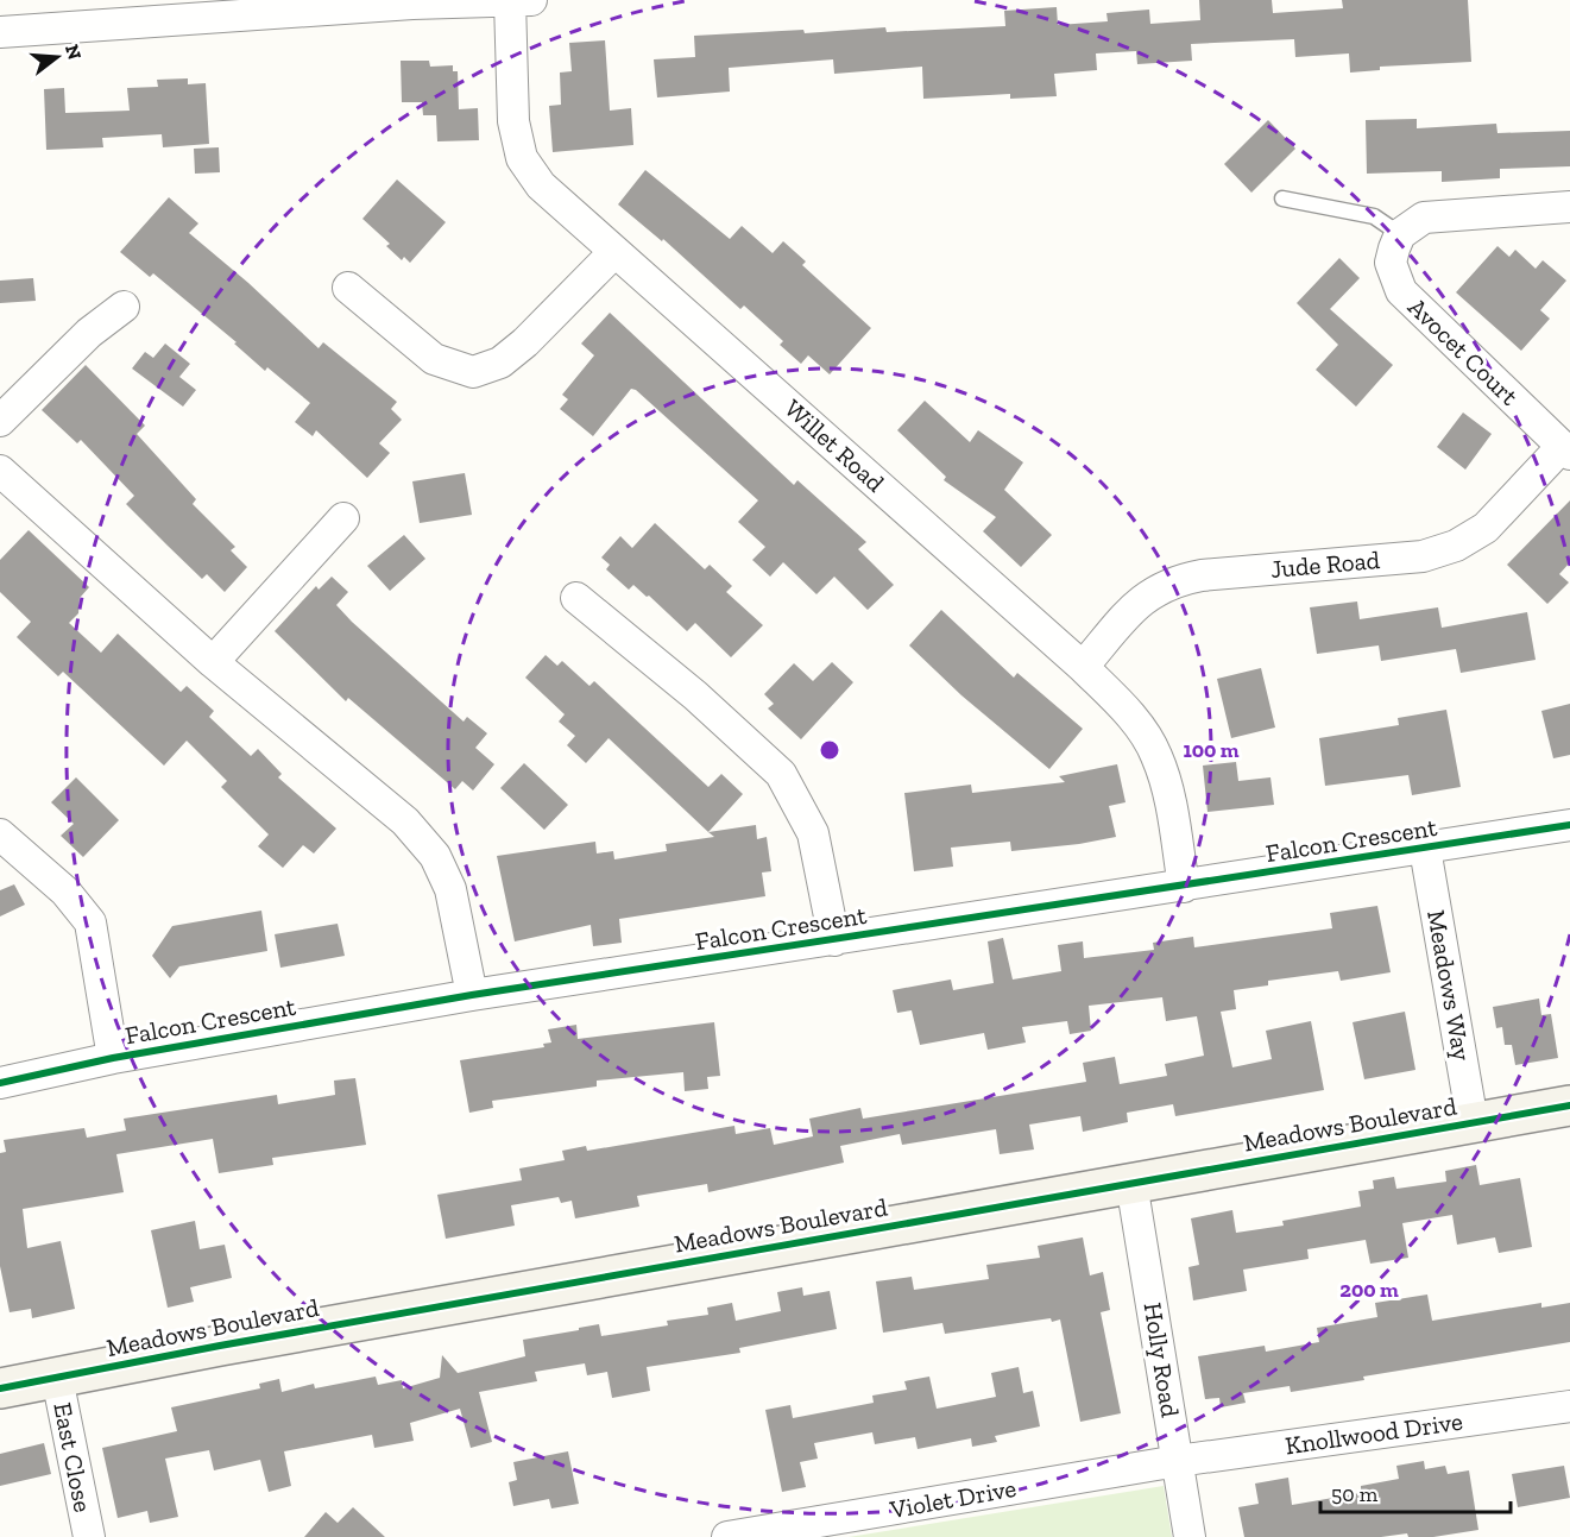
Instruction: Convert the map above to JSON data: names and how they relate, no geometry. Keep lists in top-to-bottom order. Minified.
{"streets":{"street":["Avocet Court","Willet Road","Jude Road","Falcon Crescent","Meadows Way","Meadows Boulevard","Holly Road","Knollwood Drive","East Close","Violet Drive"]},"crossings":[["Avocet Court","Jude Road"],["Willet Road","Jude Road"],["Willet Road","Falcon Crescent"],["Falcon Crescent","Meadows Way"],["Meadows Way","Meadows Boulevard"],["Meadows Boulevard","Holly Road"],["Meadows Boulevard","East Close"],["Holly Road","Knollwood Drive"],["Holly Road","Violet Drive"],["Knollwood Drive","Violet Drive"]],"scale_bar":"50 m","north":"right","rings":["100 m","200 m"]}
